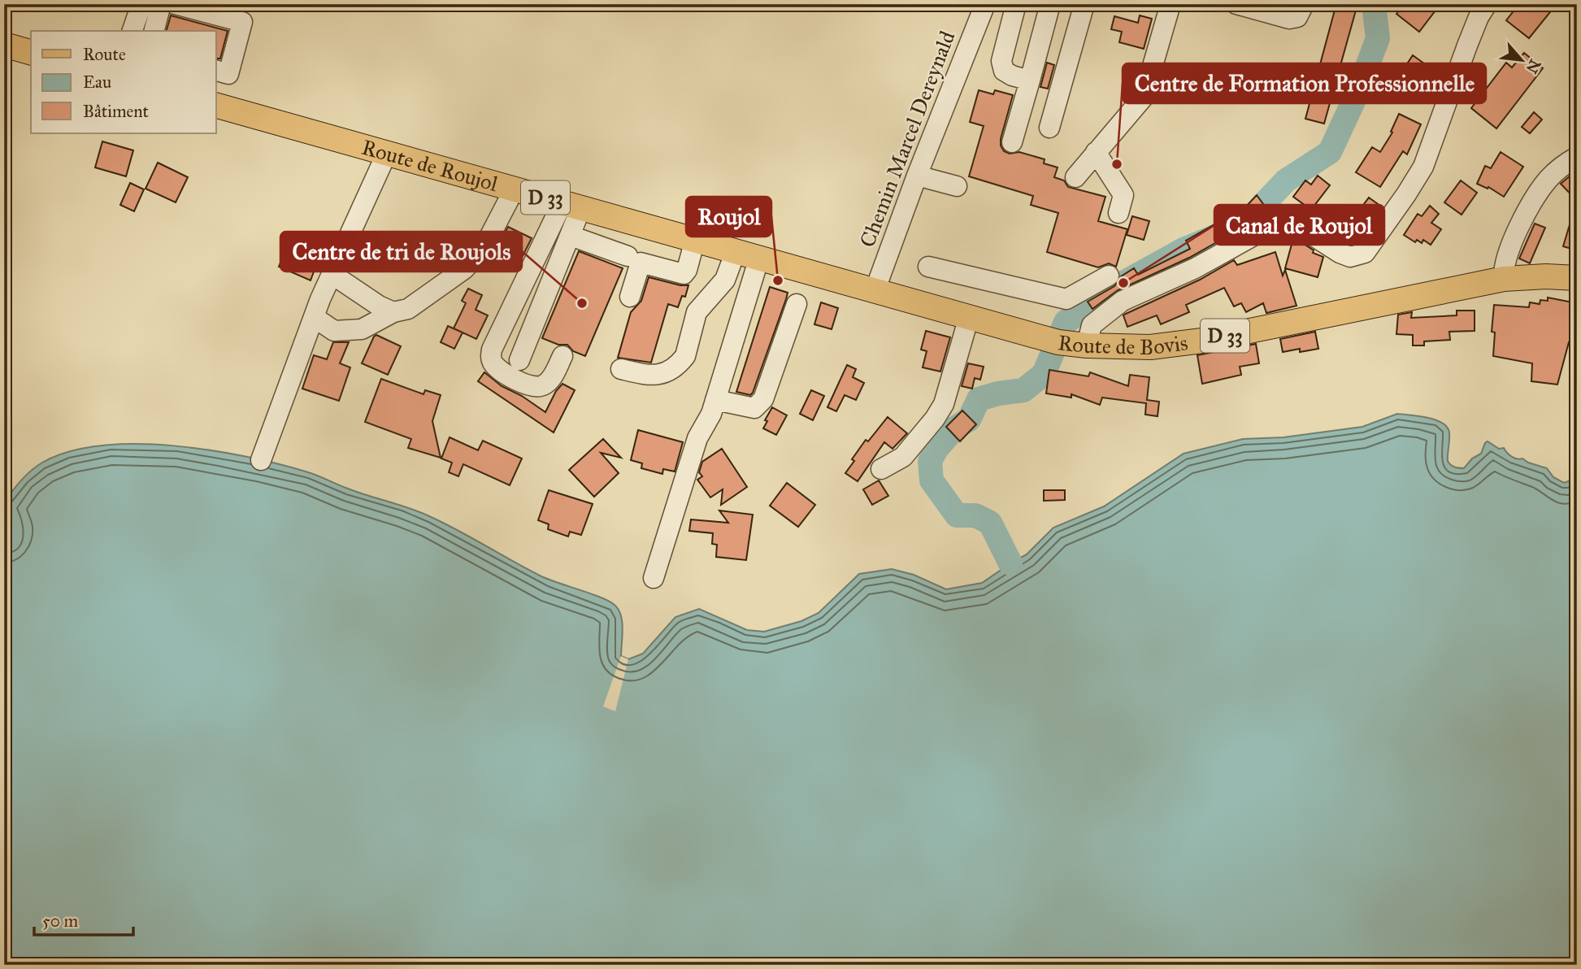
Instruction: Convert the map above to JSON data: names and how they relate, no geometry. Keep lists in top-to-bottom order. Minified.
{"streets":{"main road":["Route de Roujol","D 33","Route de Bovis"],"street":["Chemin Marcel Dereynald"]},"crossings":[["Chemin Marcel Dereynald","Route de Roujol"],["Chemin Marcel Dereynald","Route de Bovis"],["Route de Roujol","Route de Bovis"]],"places":["Centre de Formation Professionnelle","Roujol","Canal de Roujol","Centre de tri de Roujols"],"legend":["Route","Eau","Bâtiment"],"scale_bar":"50 m","north":"bottom right"}
